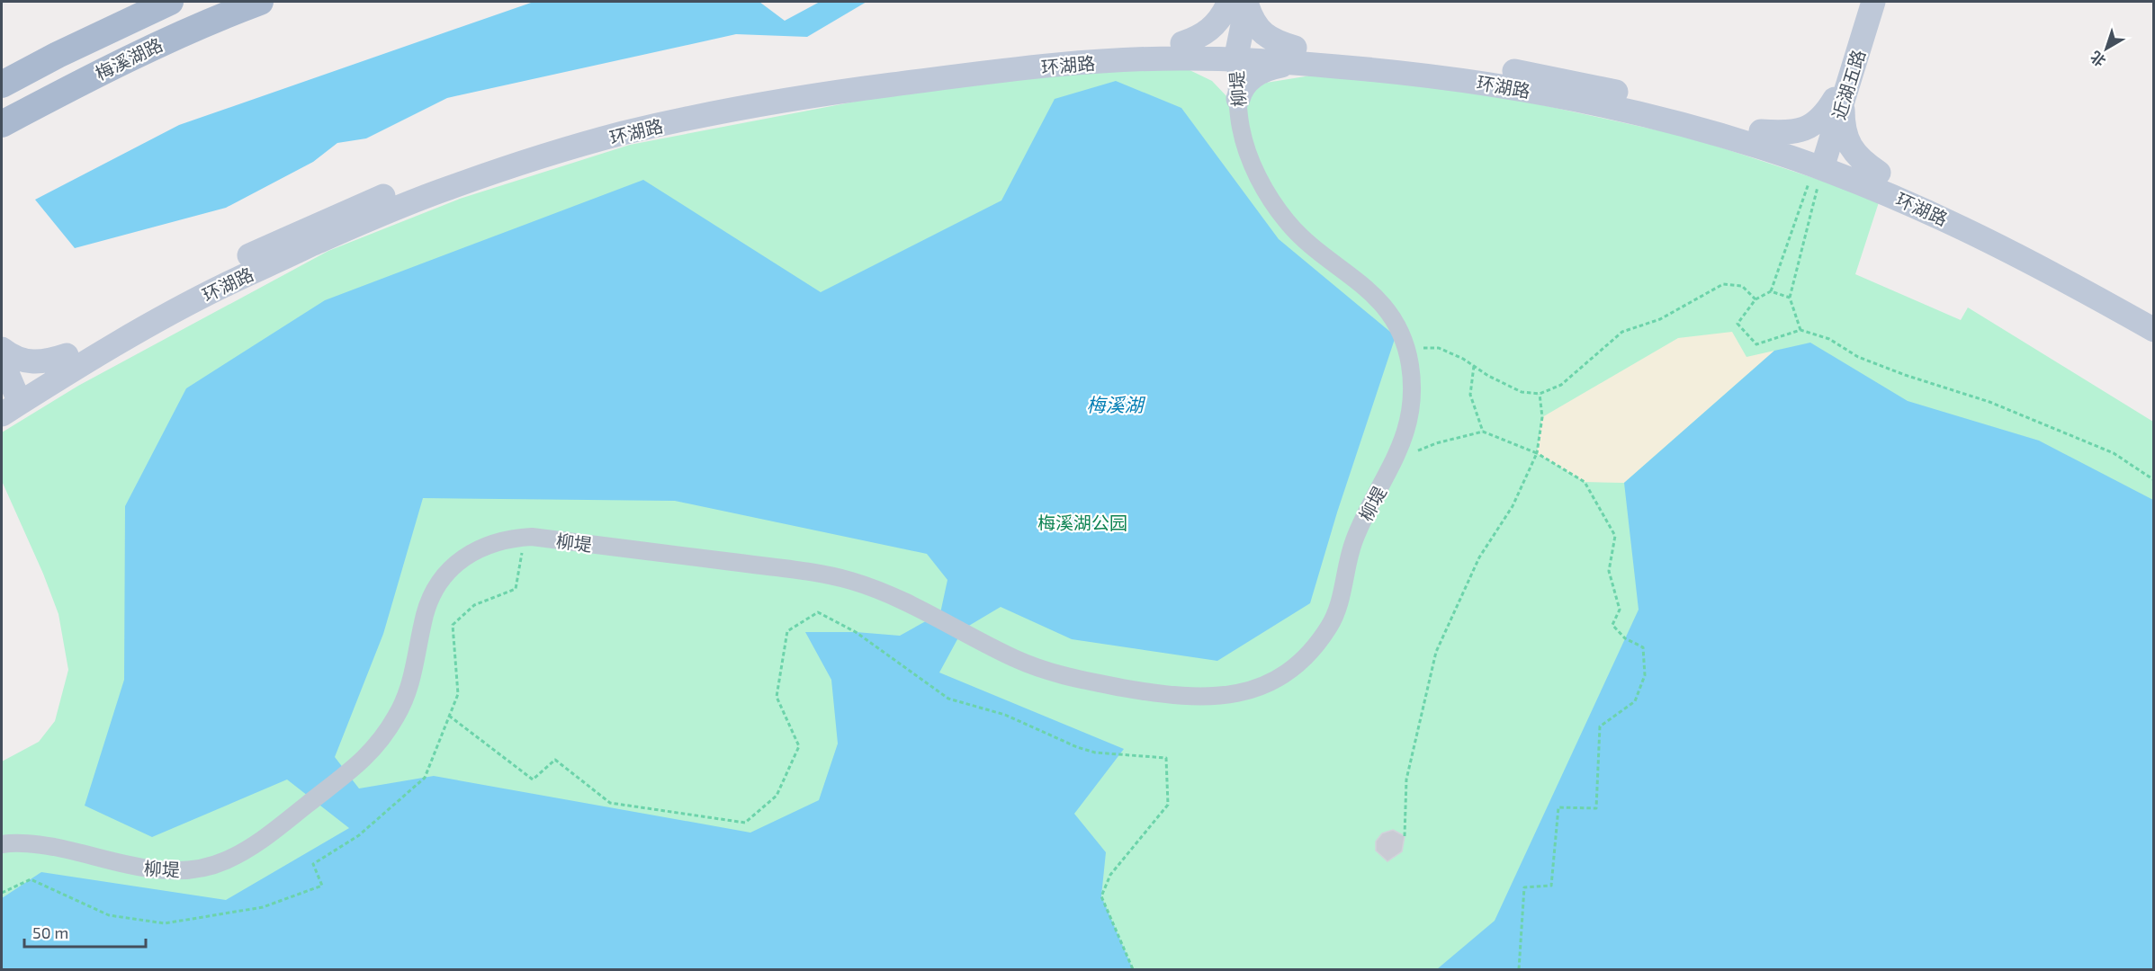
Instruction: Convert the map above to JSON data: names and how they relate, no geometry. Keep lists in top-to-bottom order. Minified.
{"streets":{"main road":["梅溪湖路","环湖路","近湖五路"],"street":["柳堤"]},"crossings":[["环湖路","近湖五路"],["环湖路","柳堤"]],"water":["梅溪湖"],"parks":["梅溪湖公园"],"scale_bar":"50 m","north":"bottom left"}
